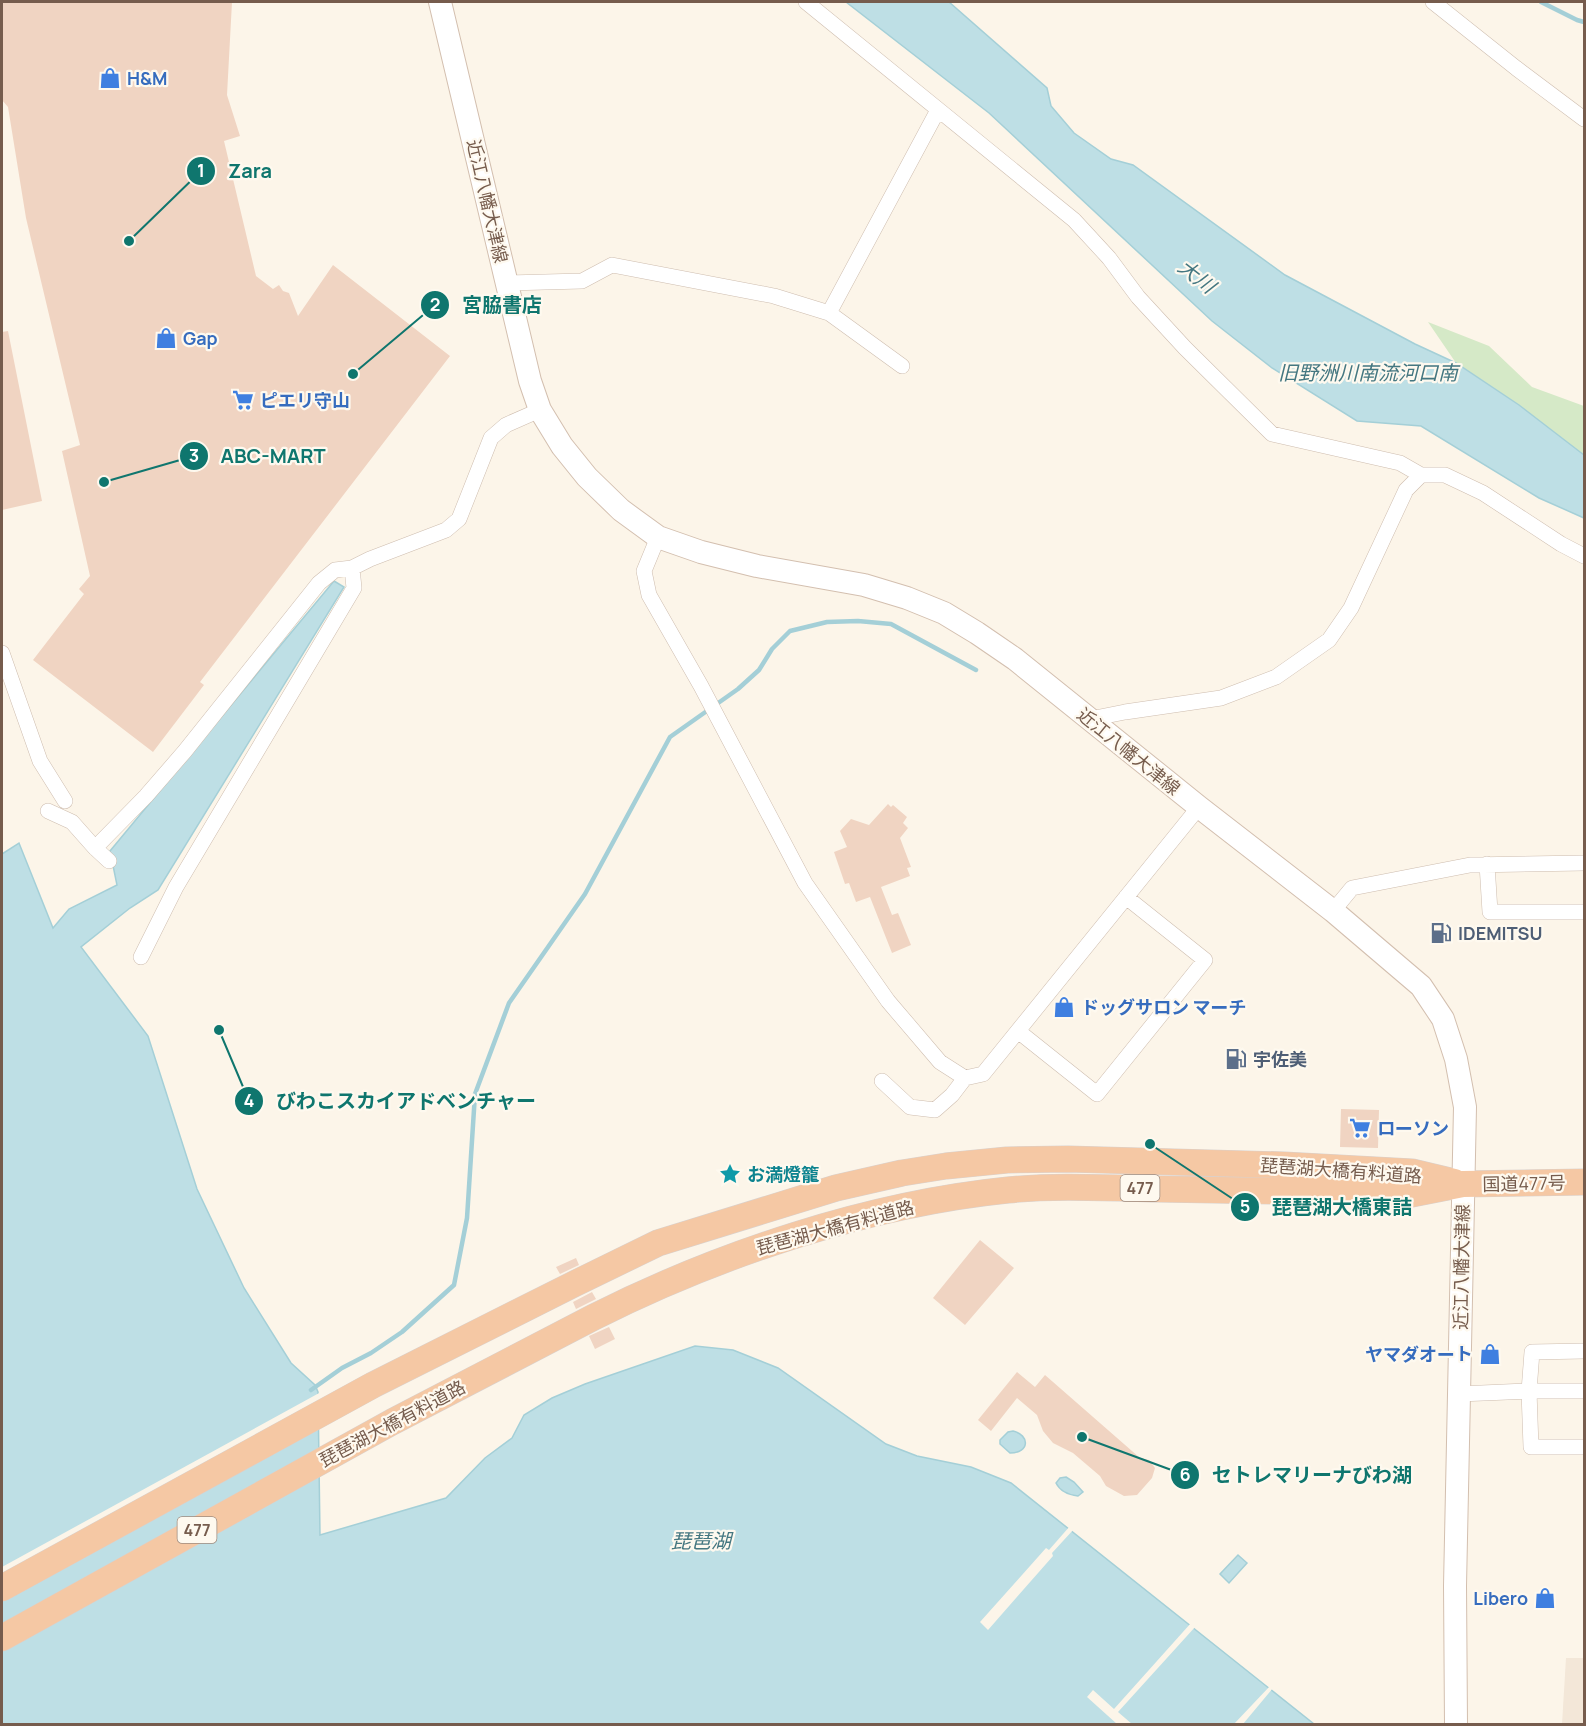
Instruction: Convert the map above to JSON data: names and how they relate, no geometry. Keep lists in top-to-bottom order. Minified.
{"streets":{"highway":["琵琶湖大橋有料道路","国道477号","477"],"main road":["近江八幡大津線"]},"crossings":[["近江八幡大津線","琵琶湖大橋有料道路"],["近江八幡大津線","国道477号"],["琵琶湖大橋有料道路","国道477号"]],"water":["大川","旧野洲川南流河口南","琵琶湖"],"places":{"shop":["H&M","Gap","ドッグサロン マーチ","ヤマダオート","Libero"],"other":["Zara","宮脇書店","ABC-MART","びわこスカイアドベンチャー","琵琶湖大橋東詰","セトレマリーナびわ湖"],"supermarket":["ピエリ守山","ローソン"],"fuel station":["IDEMITSU","宇佐美"],"place":["お満燈籠"]}}
